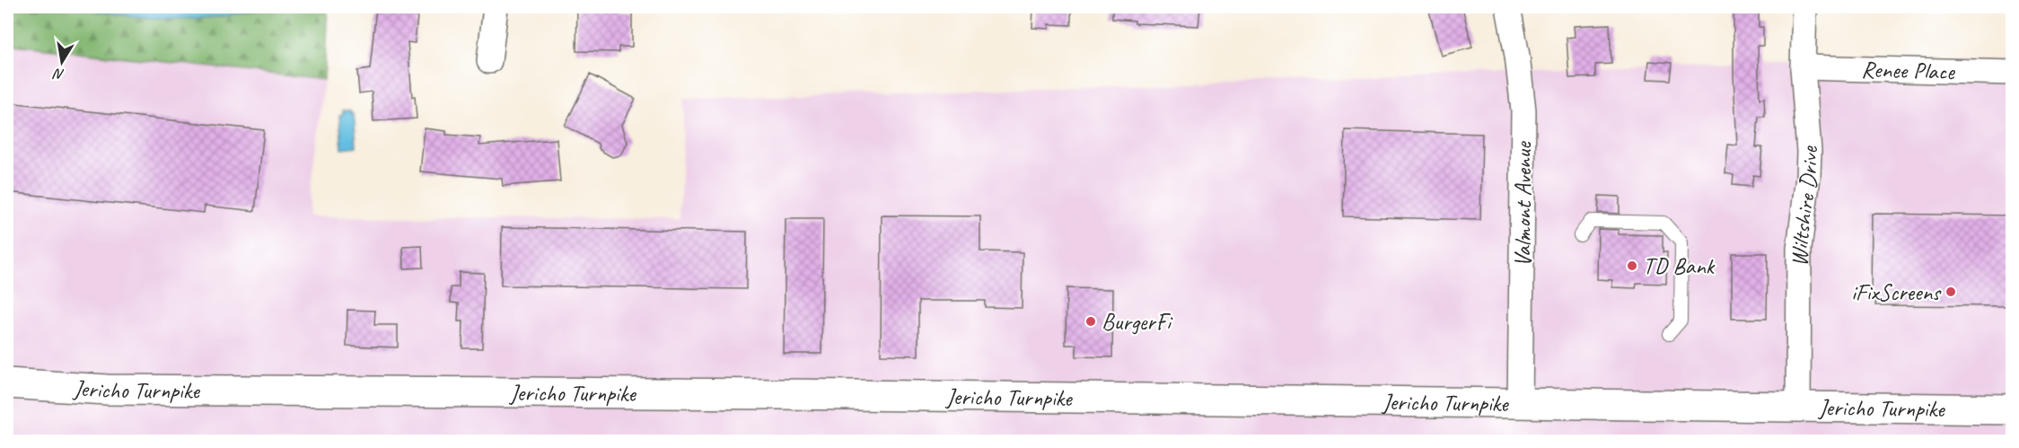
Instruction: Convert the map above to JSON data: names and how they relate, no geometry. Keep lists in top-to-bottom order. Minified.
{"streets":{"main road":["Jericho Turnpike"],"street":["Renee Place","Valmont Avenue","Wiltshire Drive"]},"crossings":[["Renee Place","Wiltshire Drive"],["Valmont Avenue","Jericho Turnpike"],["Wiltshire Drive","Jericho Turnpike"]],"places":["TD Bank","iFixScreens","BurgerFi"],"north":"bottom"}
